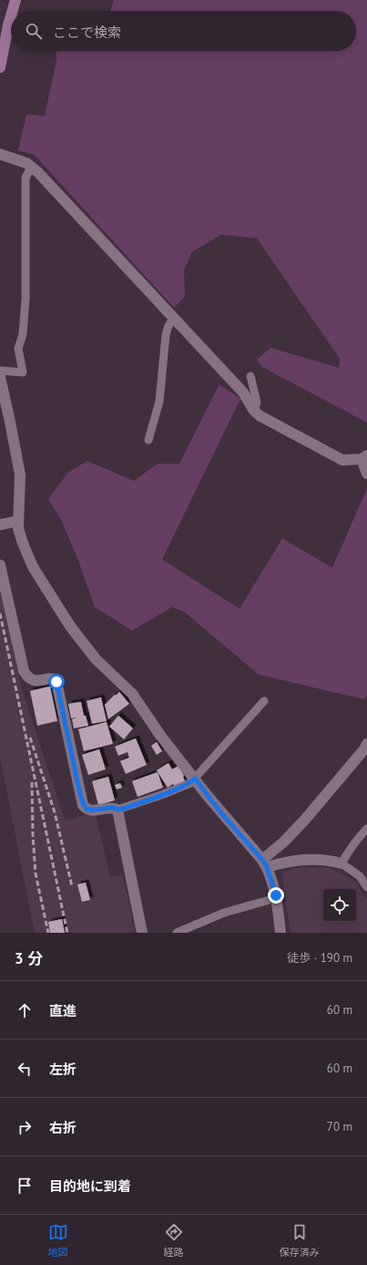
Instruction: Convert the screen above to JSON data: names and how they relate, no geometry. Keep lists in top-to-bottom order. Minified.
{"page":{"search":"ここで検索","heading":["3 分","徒歩 · 190 m"],"list":[["直進","60 m"],["左折","60 m"],["右折","70 m"],"目的地に到着"],"nav":["地図","経路","保存済み"]}}
